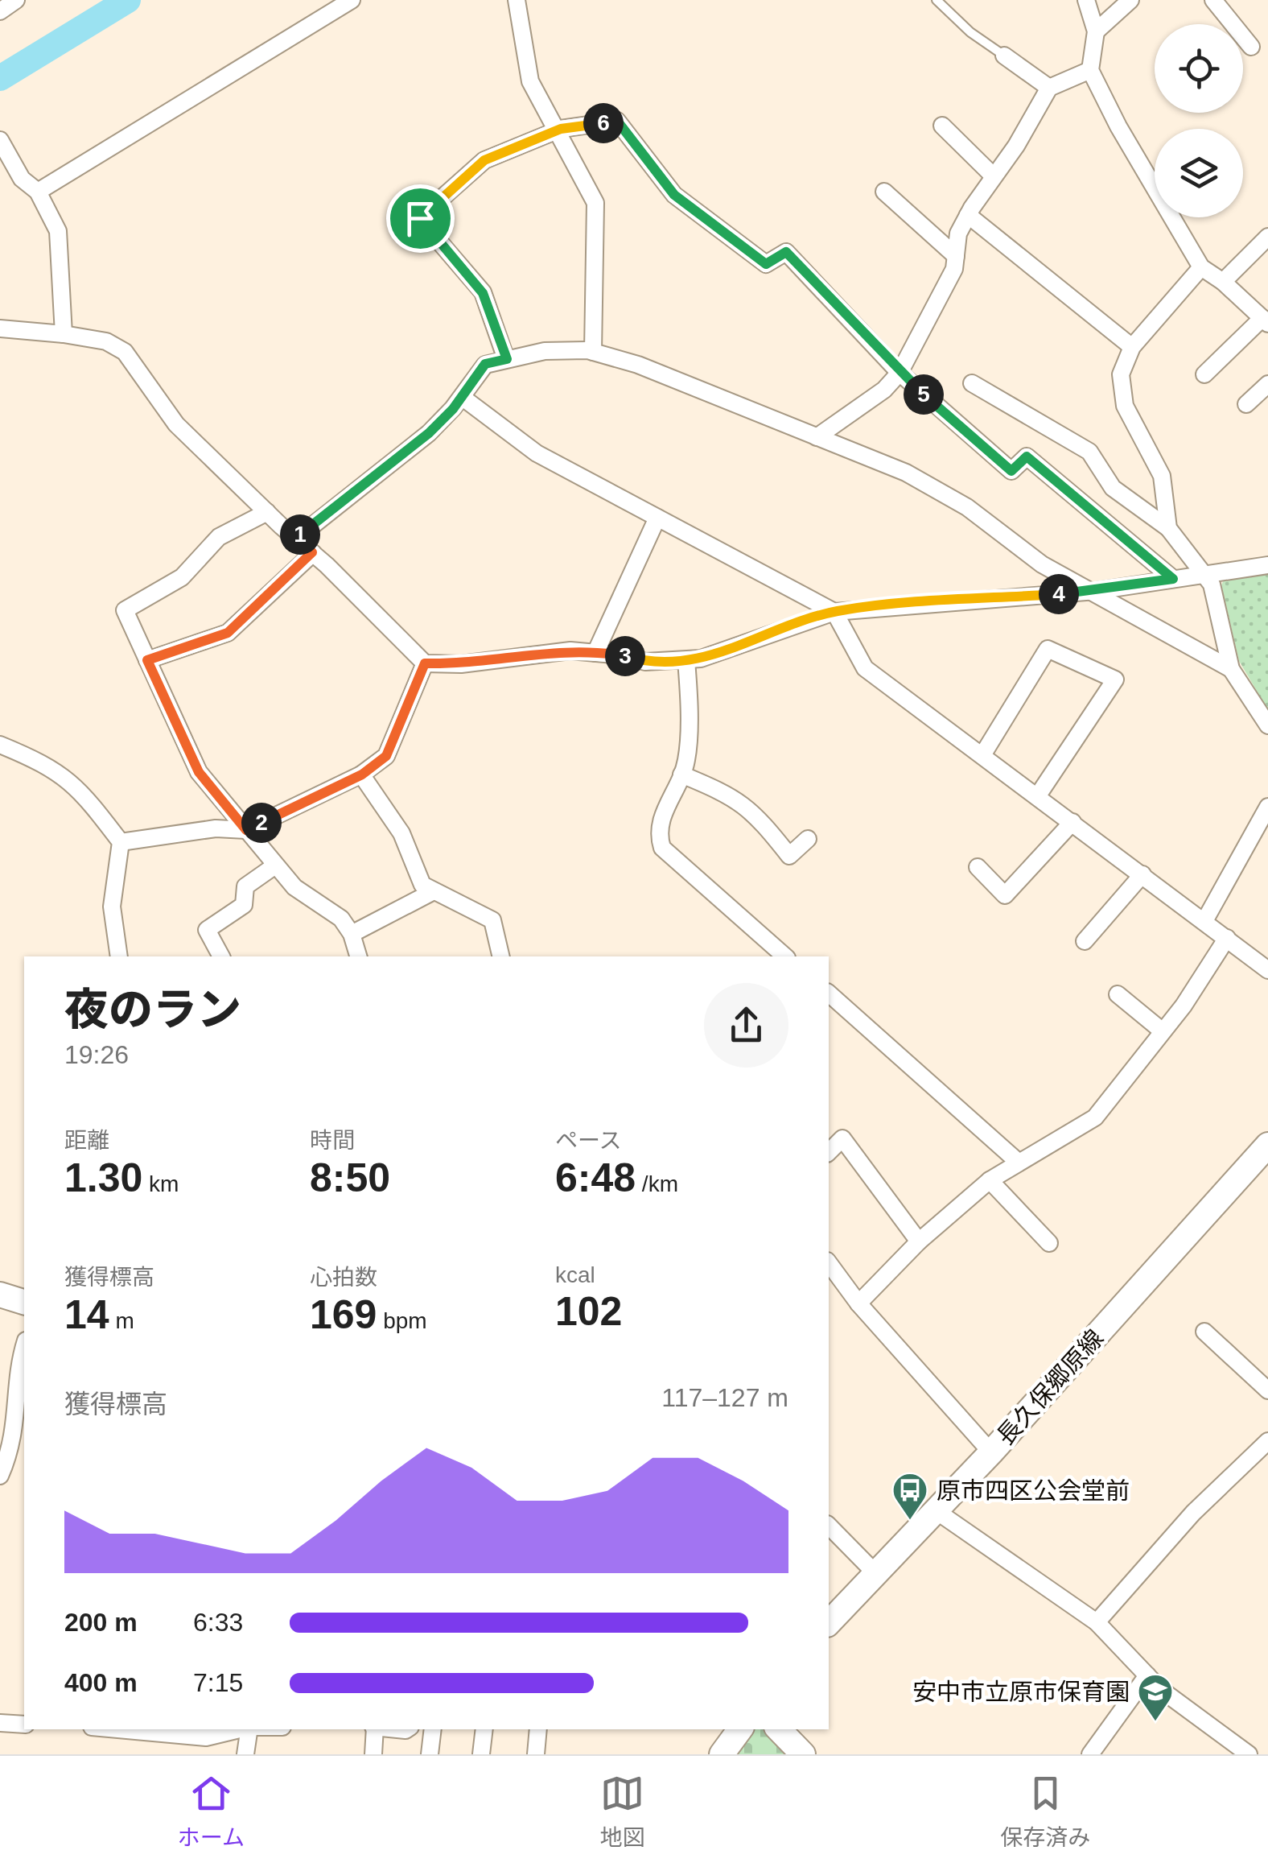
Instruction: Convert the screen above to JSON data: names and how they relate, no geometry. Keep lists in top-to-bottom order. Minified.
{"streets":{"main road":["長久保郷原線"]},"places":{"bus stop":["原市四区公会堂前"],"school or university":["安中市立原市保育園"]},"page":{"pins":["6","5","1","4","3","2"],"heading":["夜のラン","19:26"],"stats":[["距離","1.30 km"],["時間","8:50"],["ペース","6:48 /km"],["獲得標高","14 m"],["心拍数","169 bpm"],["kcal","102"]],"chart":["獲得標高","117–127 m"],"list":[{"name":"200 m","note":"6:33"},{"name":"400 m","note":"7:15"}],"tabs":["ホーム","地図","保存済み"]}}
